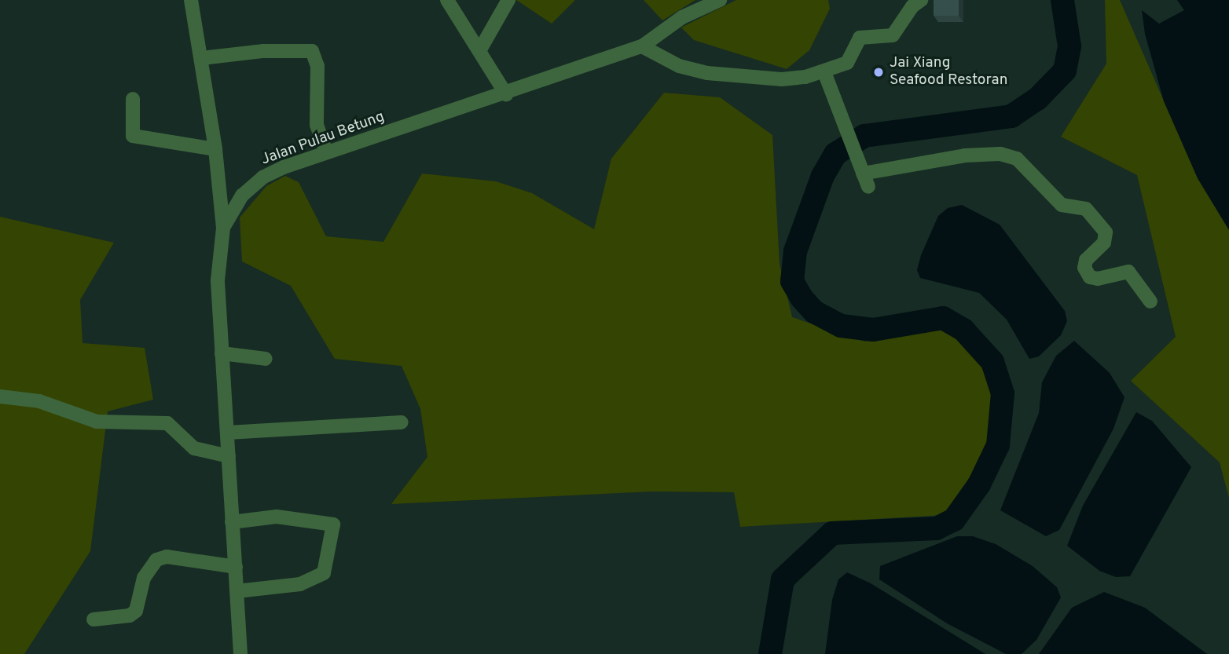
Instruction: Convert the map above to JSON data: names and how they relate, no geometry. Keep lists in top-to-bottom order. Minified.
{"streets":{"street":["Jalan Pulau Betung"]},"places":["Jai Xiang Seafood Restoran"]}
